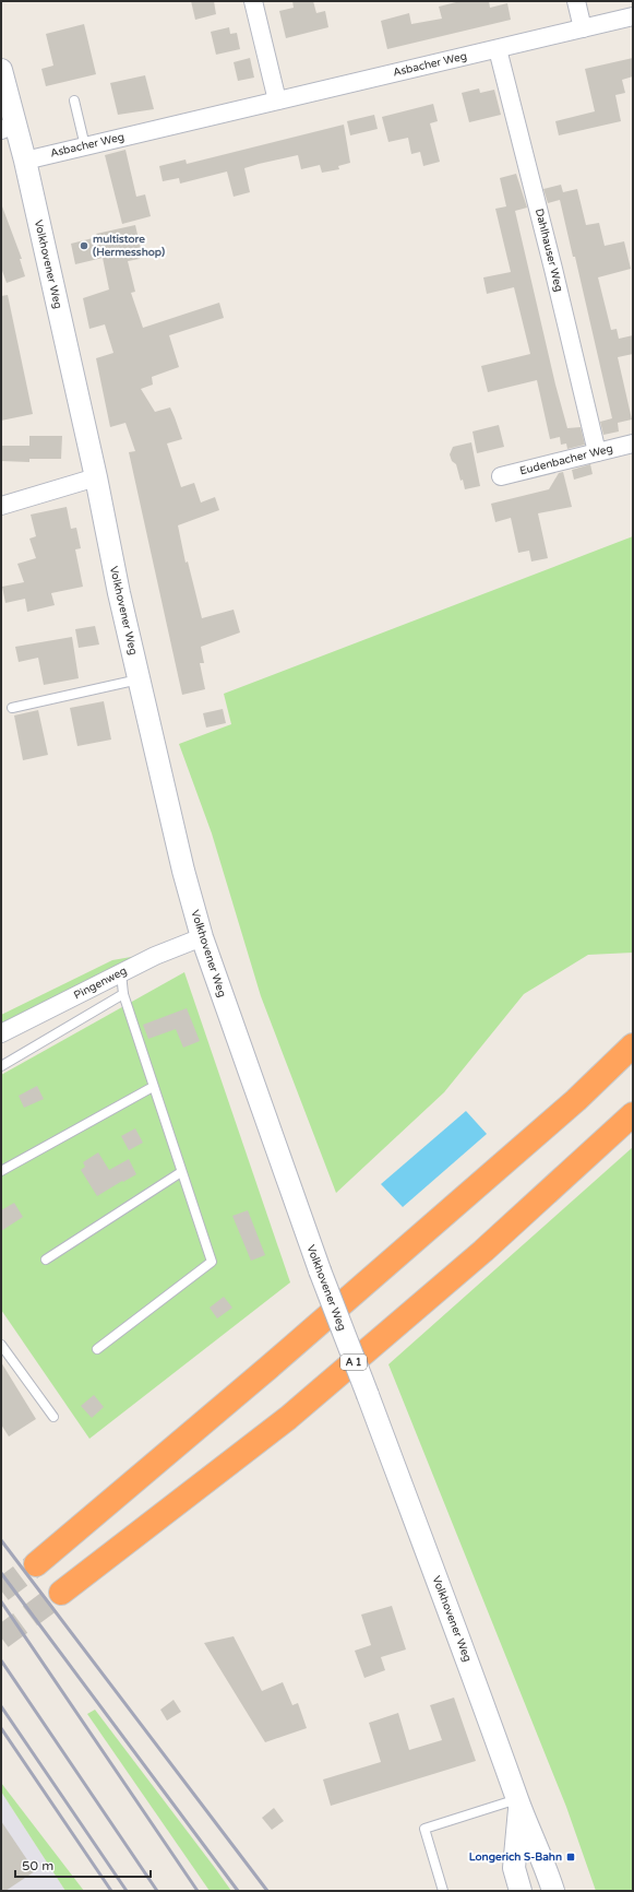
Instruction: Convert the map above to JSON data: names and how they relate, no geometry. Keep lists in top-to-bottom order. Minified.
{"streets":{"highway":["A 1"],"street":["Asbacher Weg","Dahlhauser Weg","Volkhovener Weg","Eudenbacher Weg","Pingenweg"]},"crossings":[["Asbacher Weg","Dahlhauser Weg"],["Asbacher Weg","Volkhovener Weg"],["Dahlhauser Weg","Eudenbacher Weg"],["Volkhovener Weg","Pingenweg"]],"places":{"other":["multistore (Hermesshop)"],"transit":["Longerich S-Bahn"]},"scale_bar":"50 m"}
